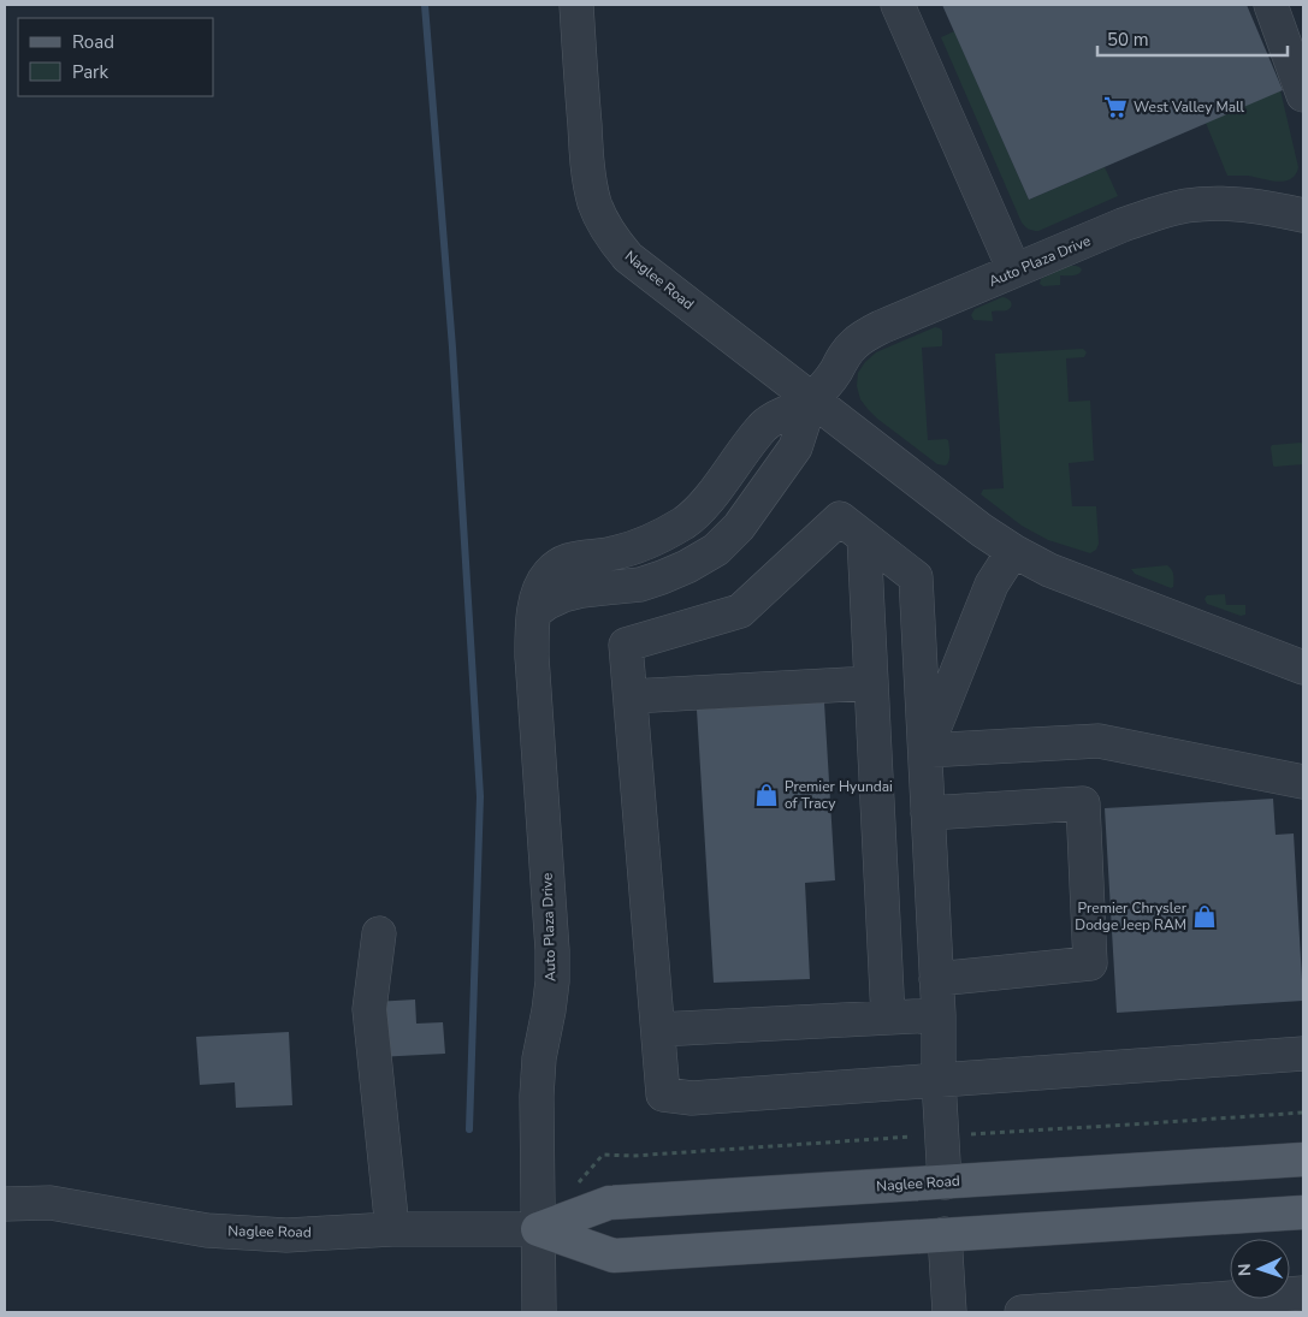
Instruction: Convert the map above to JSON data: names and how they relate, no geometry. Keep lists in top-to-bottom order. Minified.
{"streets":{"main road":["Naglee Road"],"street":["Auto Plaza Drive"]},"crossings":[["Auto Plaza Drive","Naglee Road"]],"places":{"supermarket":["West Valley Mall"],"shop":["Premier Hyundai of Tracy","Premier Chrysler Dodge Jeep RAM"]},"legend":["Road","Park"],"scale_bar":"50 m","north":"left"}
